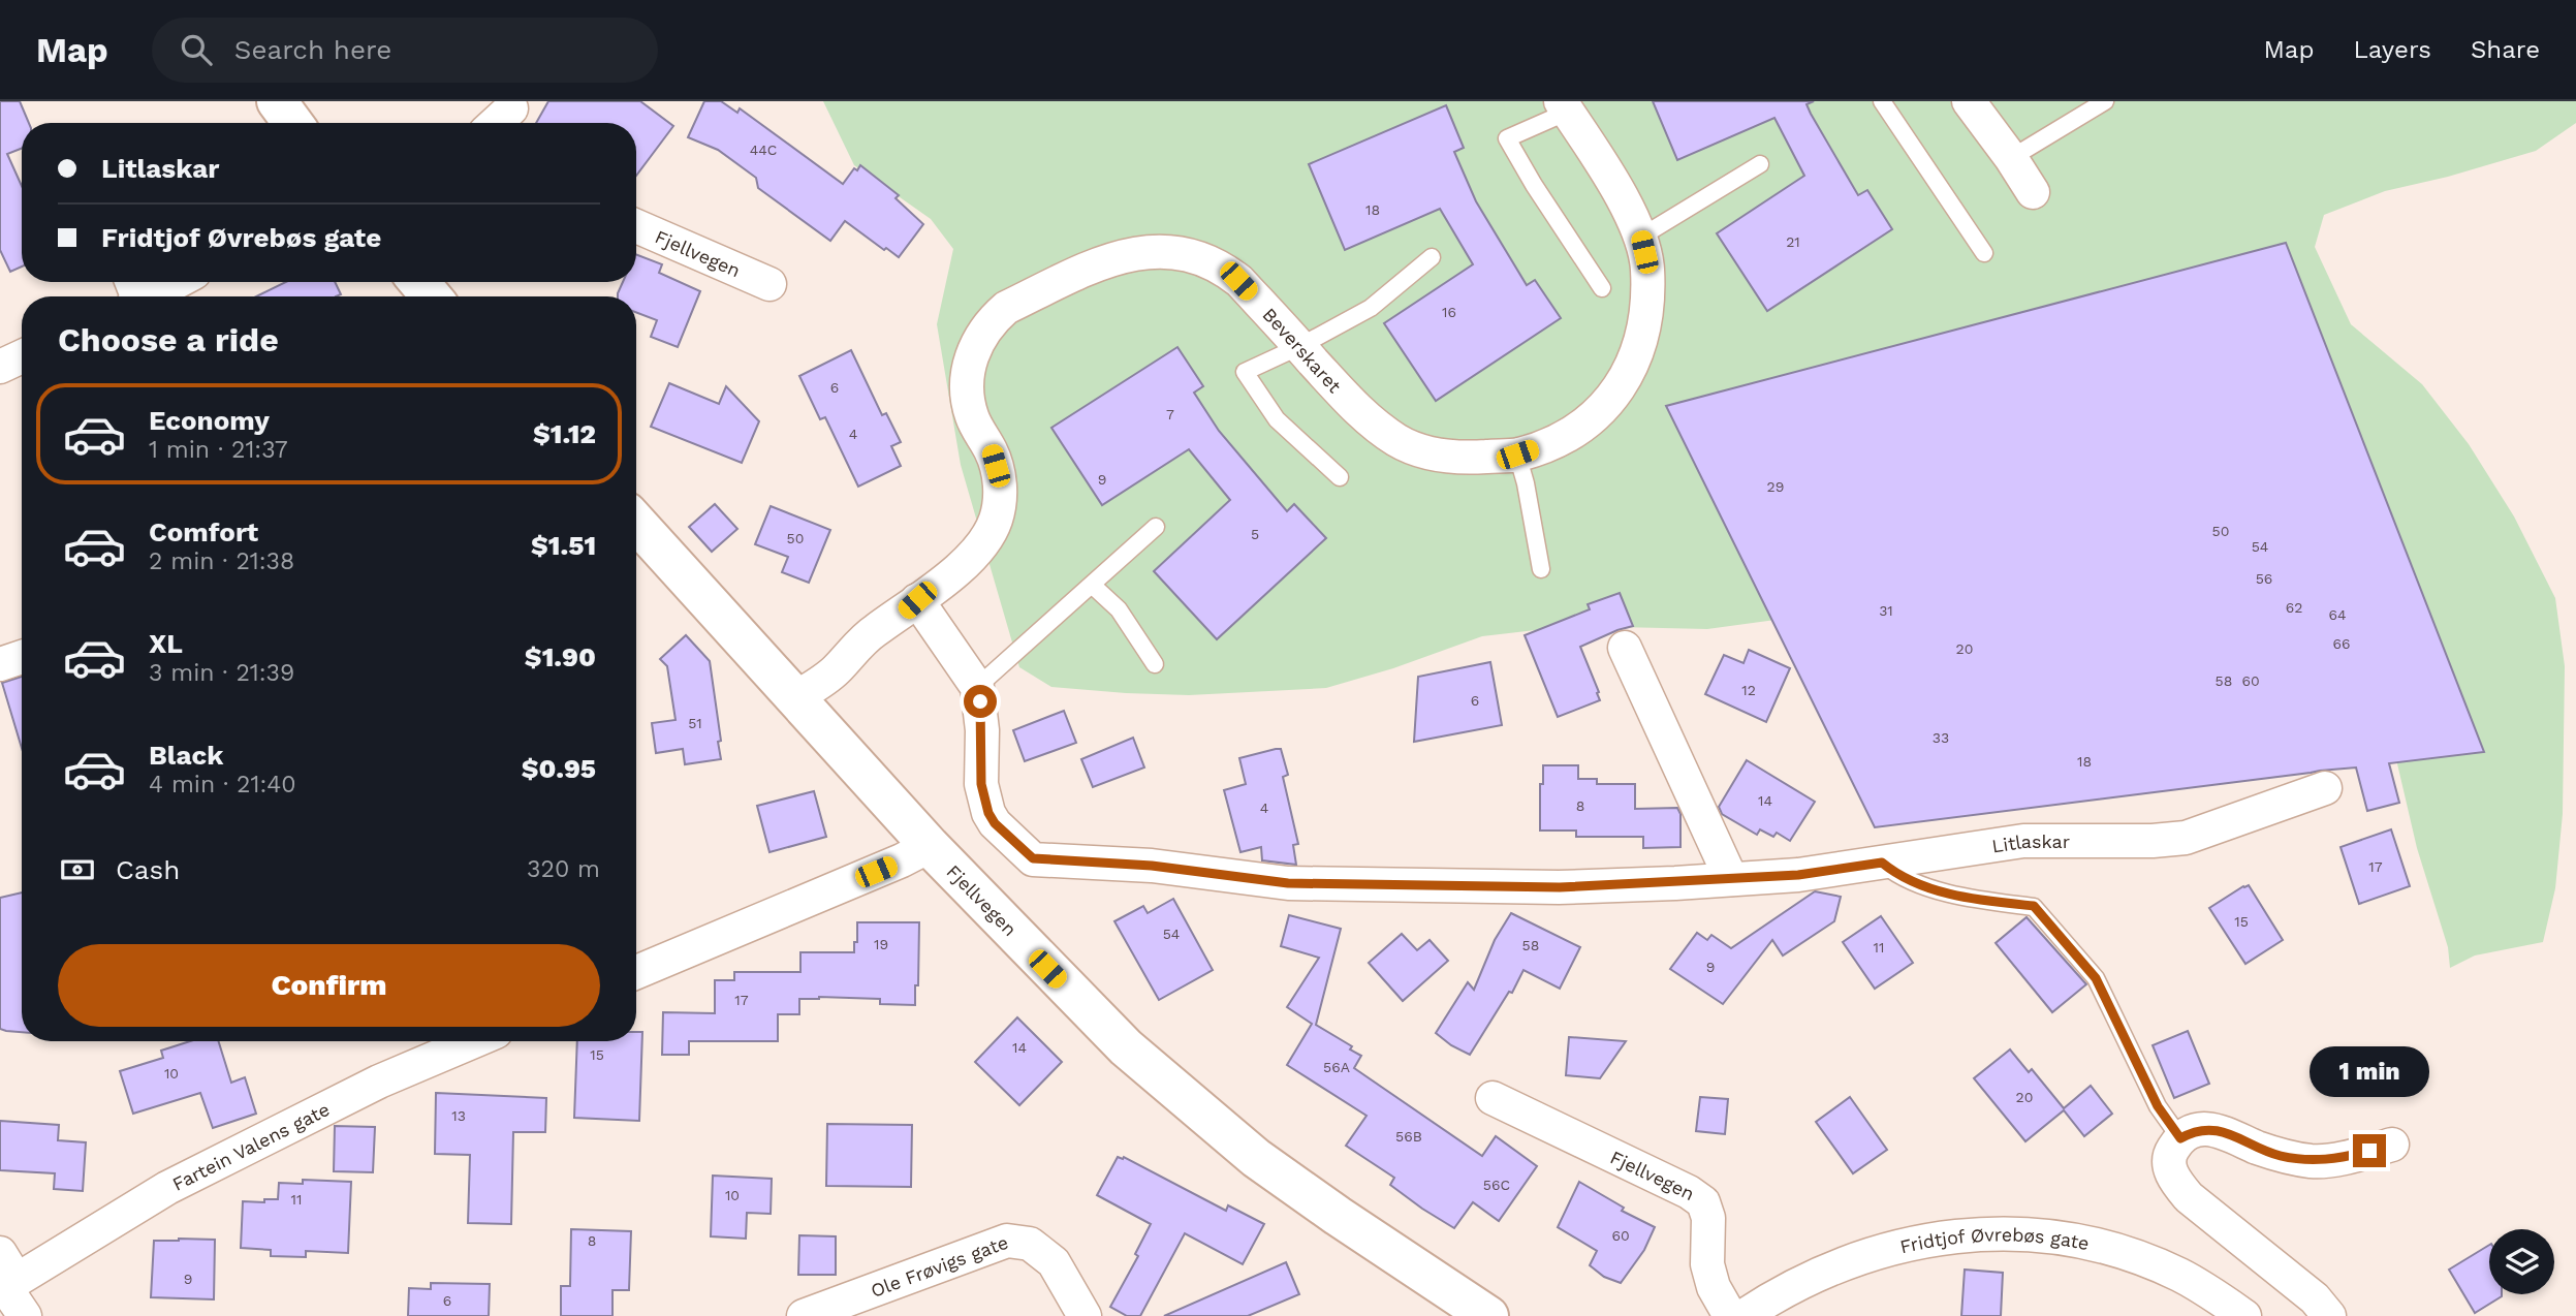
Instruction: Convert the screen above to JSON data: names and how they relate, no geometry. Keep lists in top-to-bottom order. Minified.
{"streets":{"main road":["Fjellvegen"],"street":["Beverskaret","Litlaskar","Fartein Valens gate","Fridtjof Øvrebøs gate","Ole Frøvigs gate"]},"crossings":[["Fjellvegen","Beverskaret"]],"house_numbers":["44C","18","21","16","6","7","4","9","29","50","5","50","54","56","62","31","64","66","20","58","60","12","6","51","33","18","14","8","4","17","15","54","19","58","11","9","17","14","15","56A","10","20","13","56B","56C","10","11","60","8","9","6"],"page":{"header":"Map","search":"Search here","nav":["Map","Layers","Share"],"banner":["Litlaskar","Fridtjof Øvrebøs gate"],"heading":"Choose a ride","list":[{"name":"Economy","note":"1 min · 21:37","value":"$1.12"},{"name":"Comfort","note":"2 min · 21:38","value":"$1.51"},{"name":"XL","note":"3 min · 21:39","value":"$1.90"},{"name":"Black","note":"4 min · 21:40","value":"$0.95"}],"pay":["Cash","320 m"],"buttons":"Confirm","bubble":"1 min"}}
